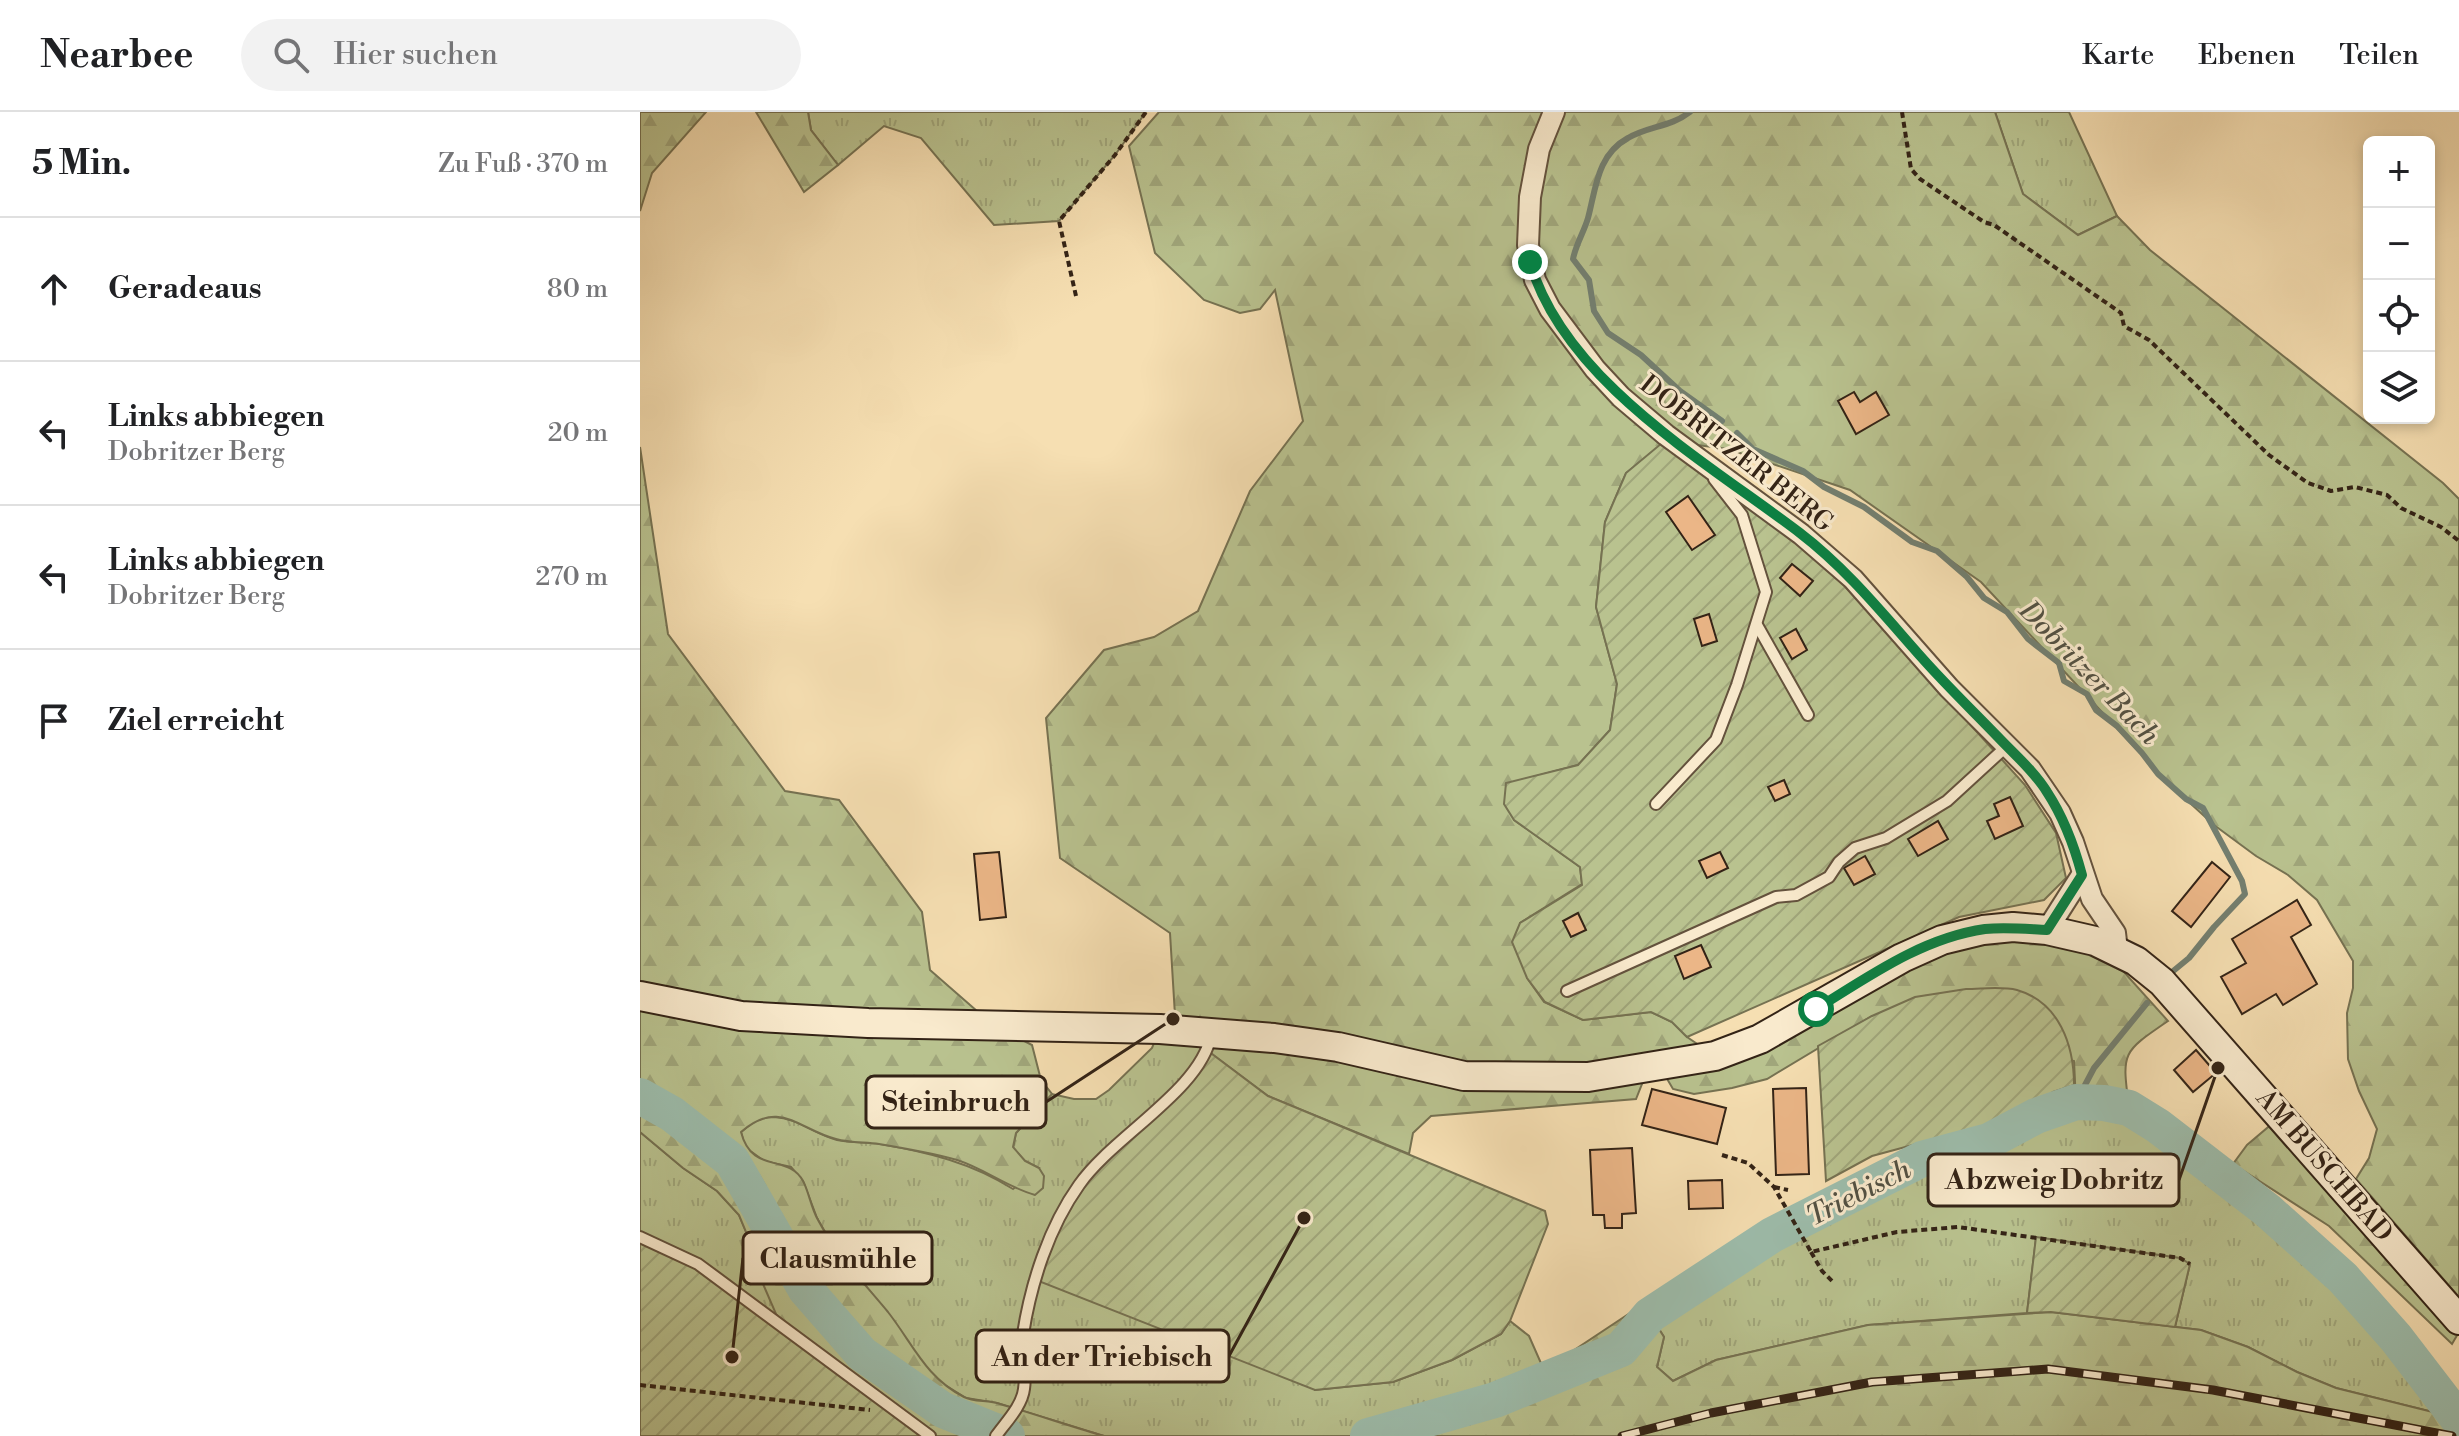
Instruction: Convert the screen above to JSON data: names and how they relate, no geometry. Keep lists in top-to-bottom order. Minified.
{"streets":{"main road":["AM BUSCHBAD"],"street":["DOBRITZER BERG"]},"crossings":[["DOBRITZER BERG","AM BUSCHBAD"]],"water":["Dobritzer Bach","Triebisch"],"places":["Steinbruch","Abzweig Dobritz","An der Triebisch","Clausmühle"],"page":{"header":"Nearbee","search":"Hier suchen","nav":["Karte","Ebenen","Teilen"],"heading":["5 Min.","Zu Fuß · 370 m"],"map_buttons":["+","−"],"list":[["Geradeaus","80 m"],["Links abbiegen","Dobritzer Berg","20 m"],["Links abbiegen","Dobritzer Berg","270 m"],"Ziel erreicht"]}}
